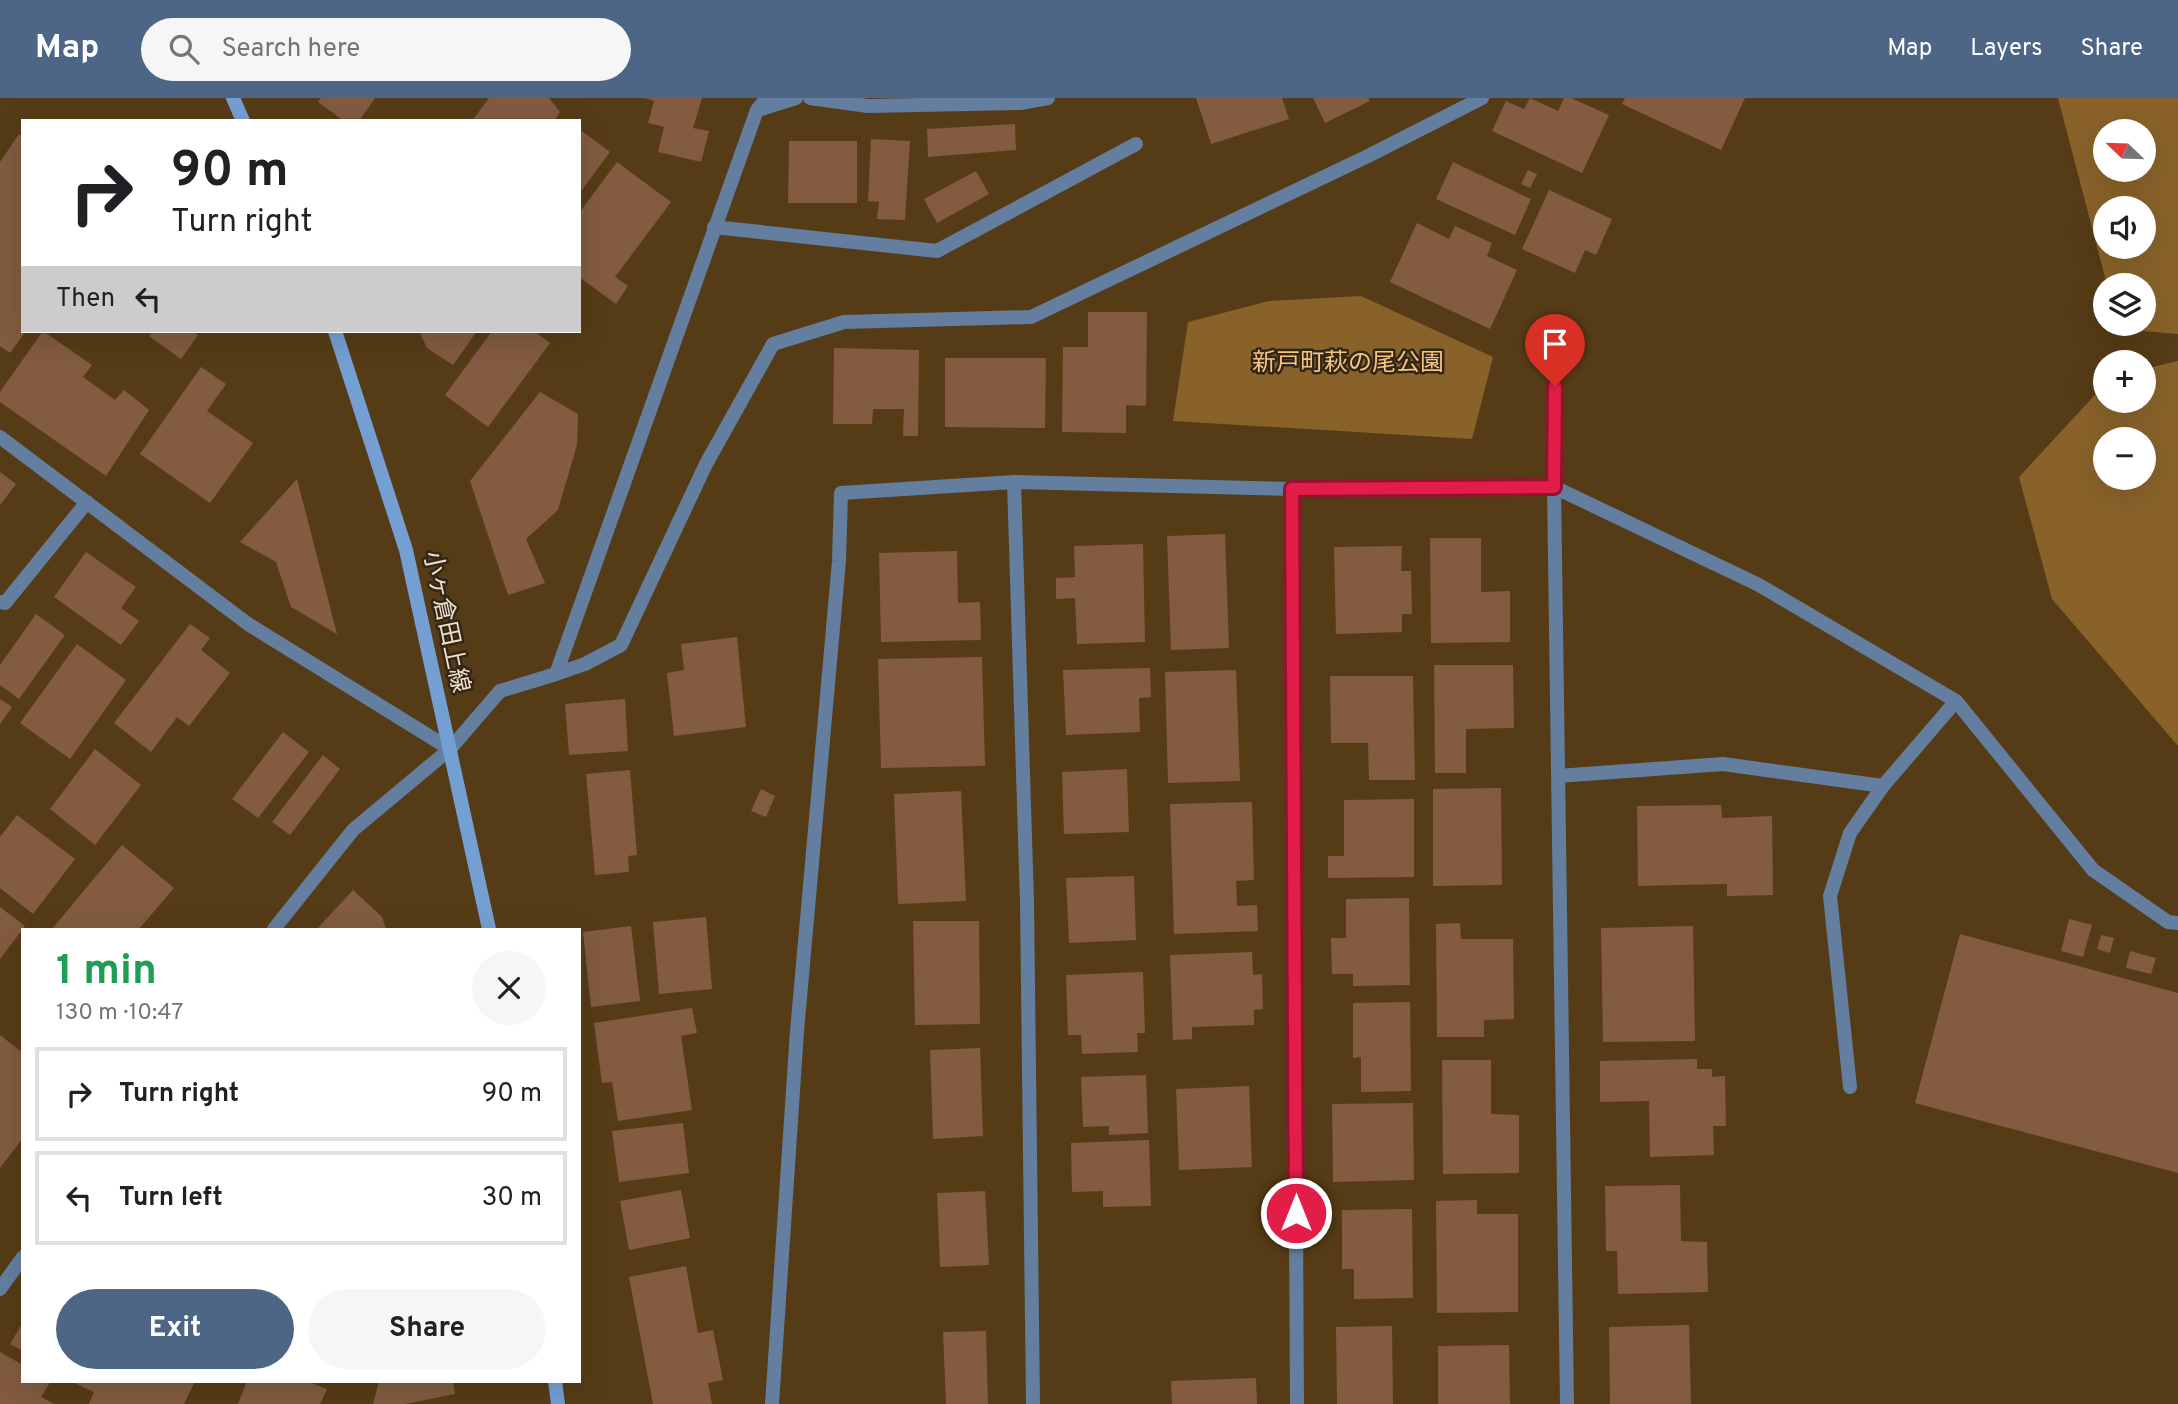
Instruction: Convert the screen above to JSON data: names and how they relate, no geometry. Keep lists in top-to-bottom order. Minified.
{"streets":{"main road":["小ヶ倉田上線"]},"parks":["新戸町萩の尾公園"],"north":"top left","page":{"header":"Map","search":"Search here","nav":["Map","Layers","Share"],"map_buttons":["+","−"],"turn":["90 m","Turn right"],"then":"Then","heading":["1 min","130 m · 10:47"],"list":[{"name":"Turn right","value":"90 m"},{"name":"Turn left","value":"30 m"}],"buttons":["Exit","Share"]}}
